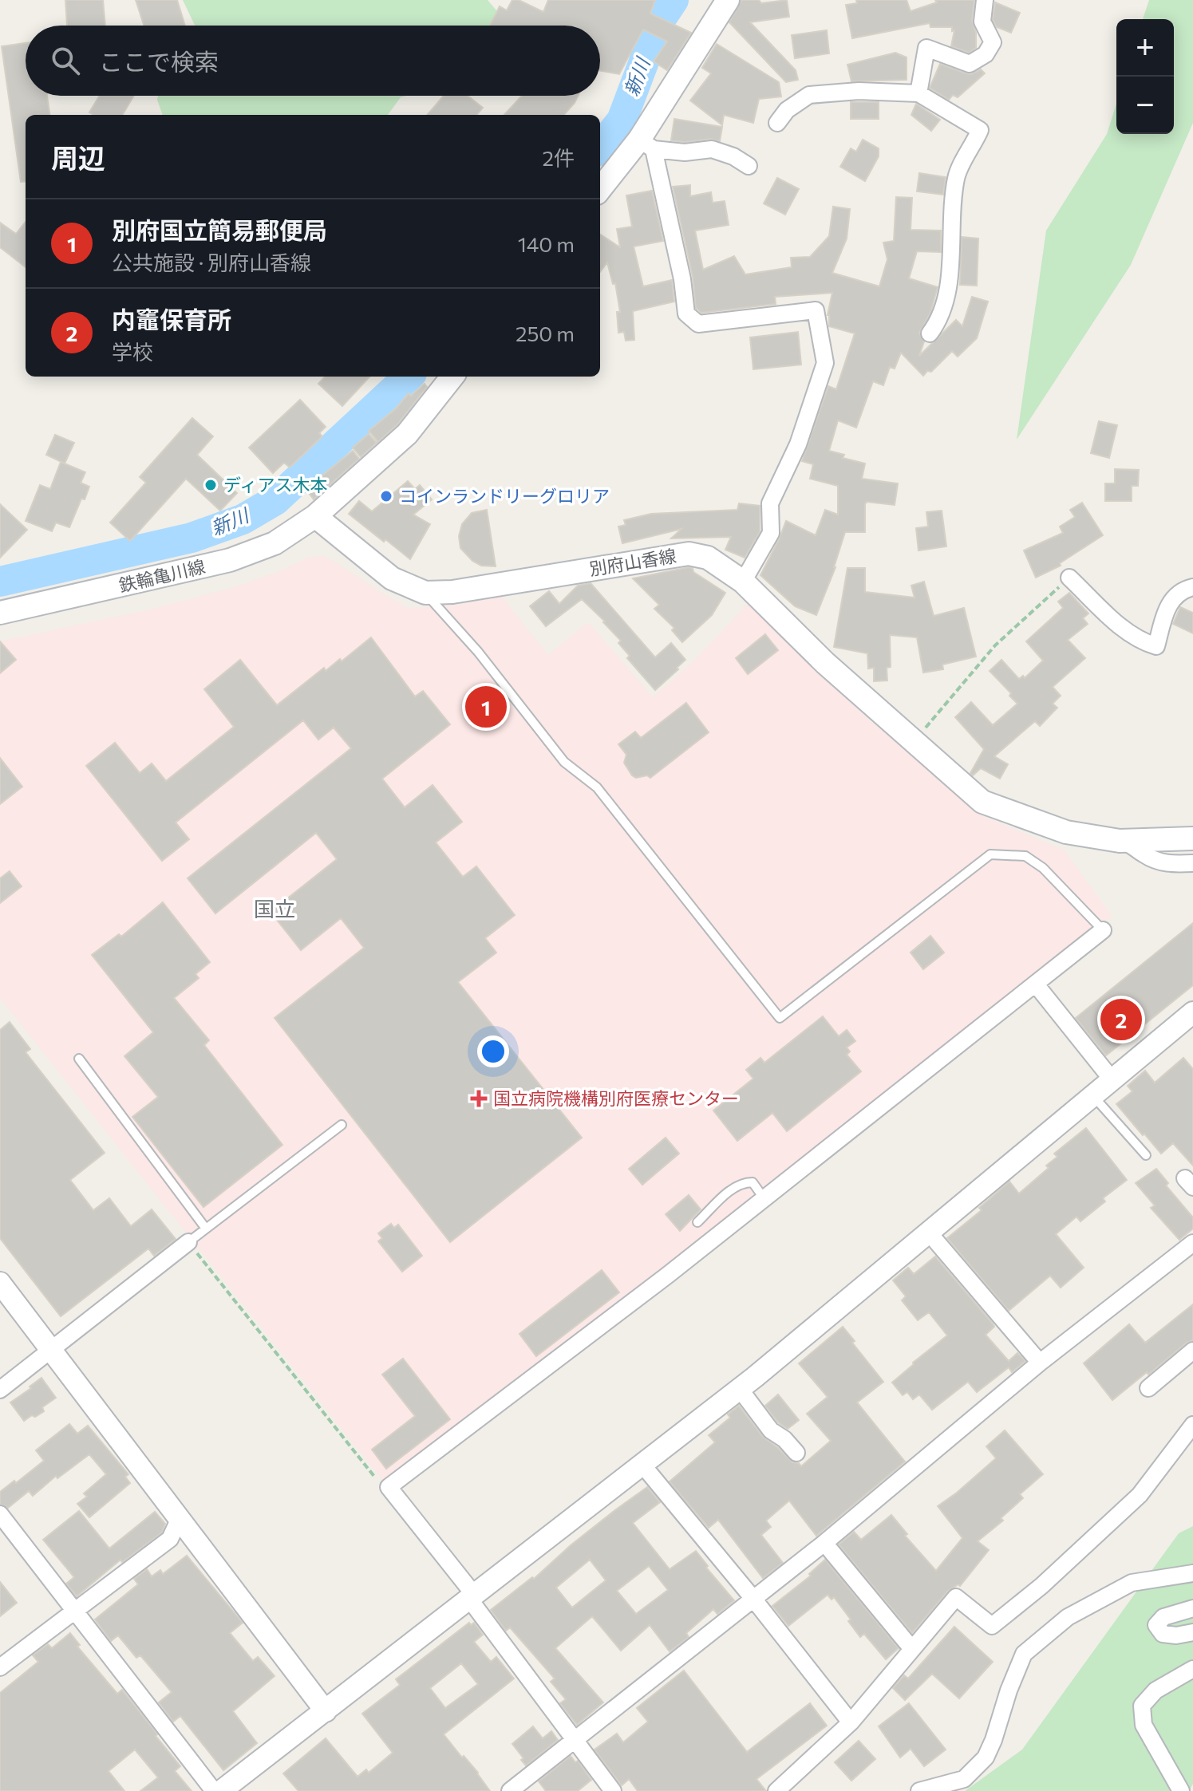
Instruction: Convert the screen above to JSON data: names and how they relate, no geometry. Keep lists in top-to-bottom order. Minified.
{"streets":{"main road":["別府山香線","鉄輪亀川線"]},"crossings":[["別府山香線","鉄輪亀川線"]],"districts":["国立"],"water":["新川"],"places":{"other":["ディアス木本","コインランドリーグロリア"],"health":["国立病院機構別府医療センター"]},"page":{"map_buttons":["+","−"],"search":"ここで検索","heading":["周辺","2件"],"list":[{"mark":"1","name":"別府国立簡易郵便局","note":"公共施設 · 別府山香線","value":"140 m"},{"mark":"2","name":"内竈保育所","note":"学校","value":"250 m"}],"pins":["1","2"]}}
